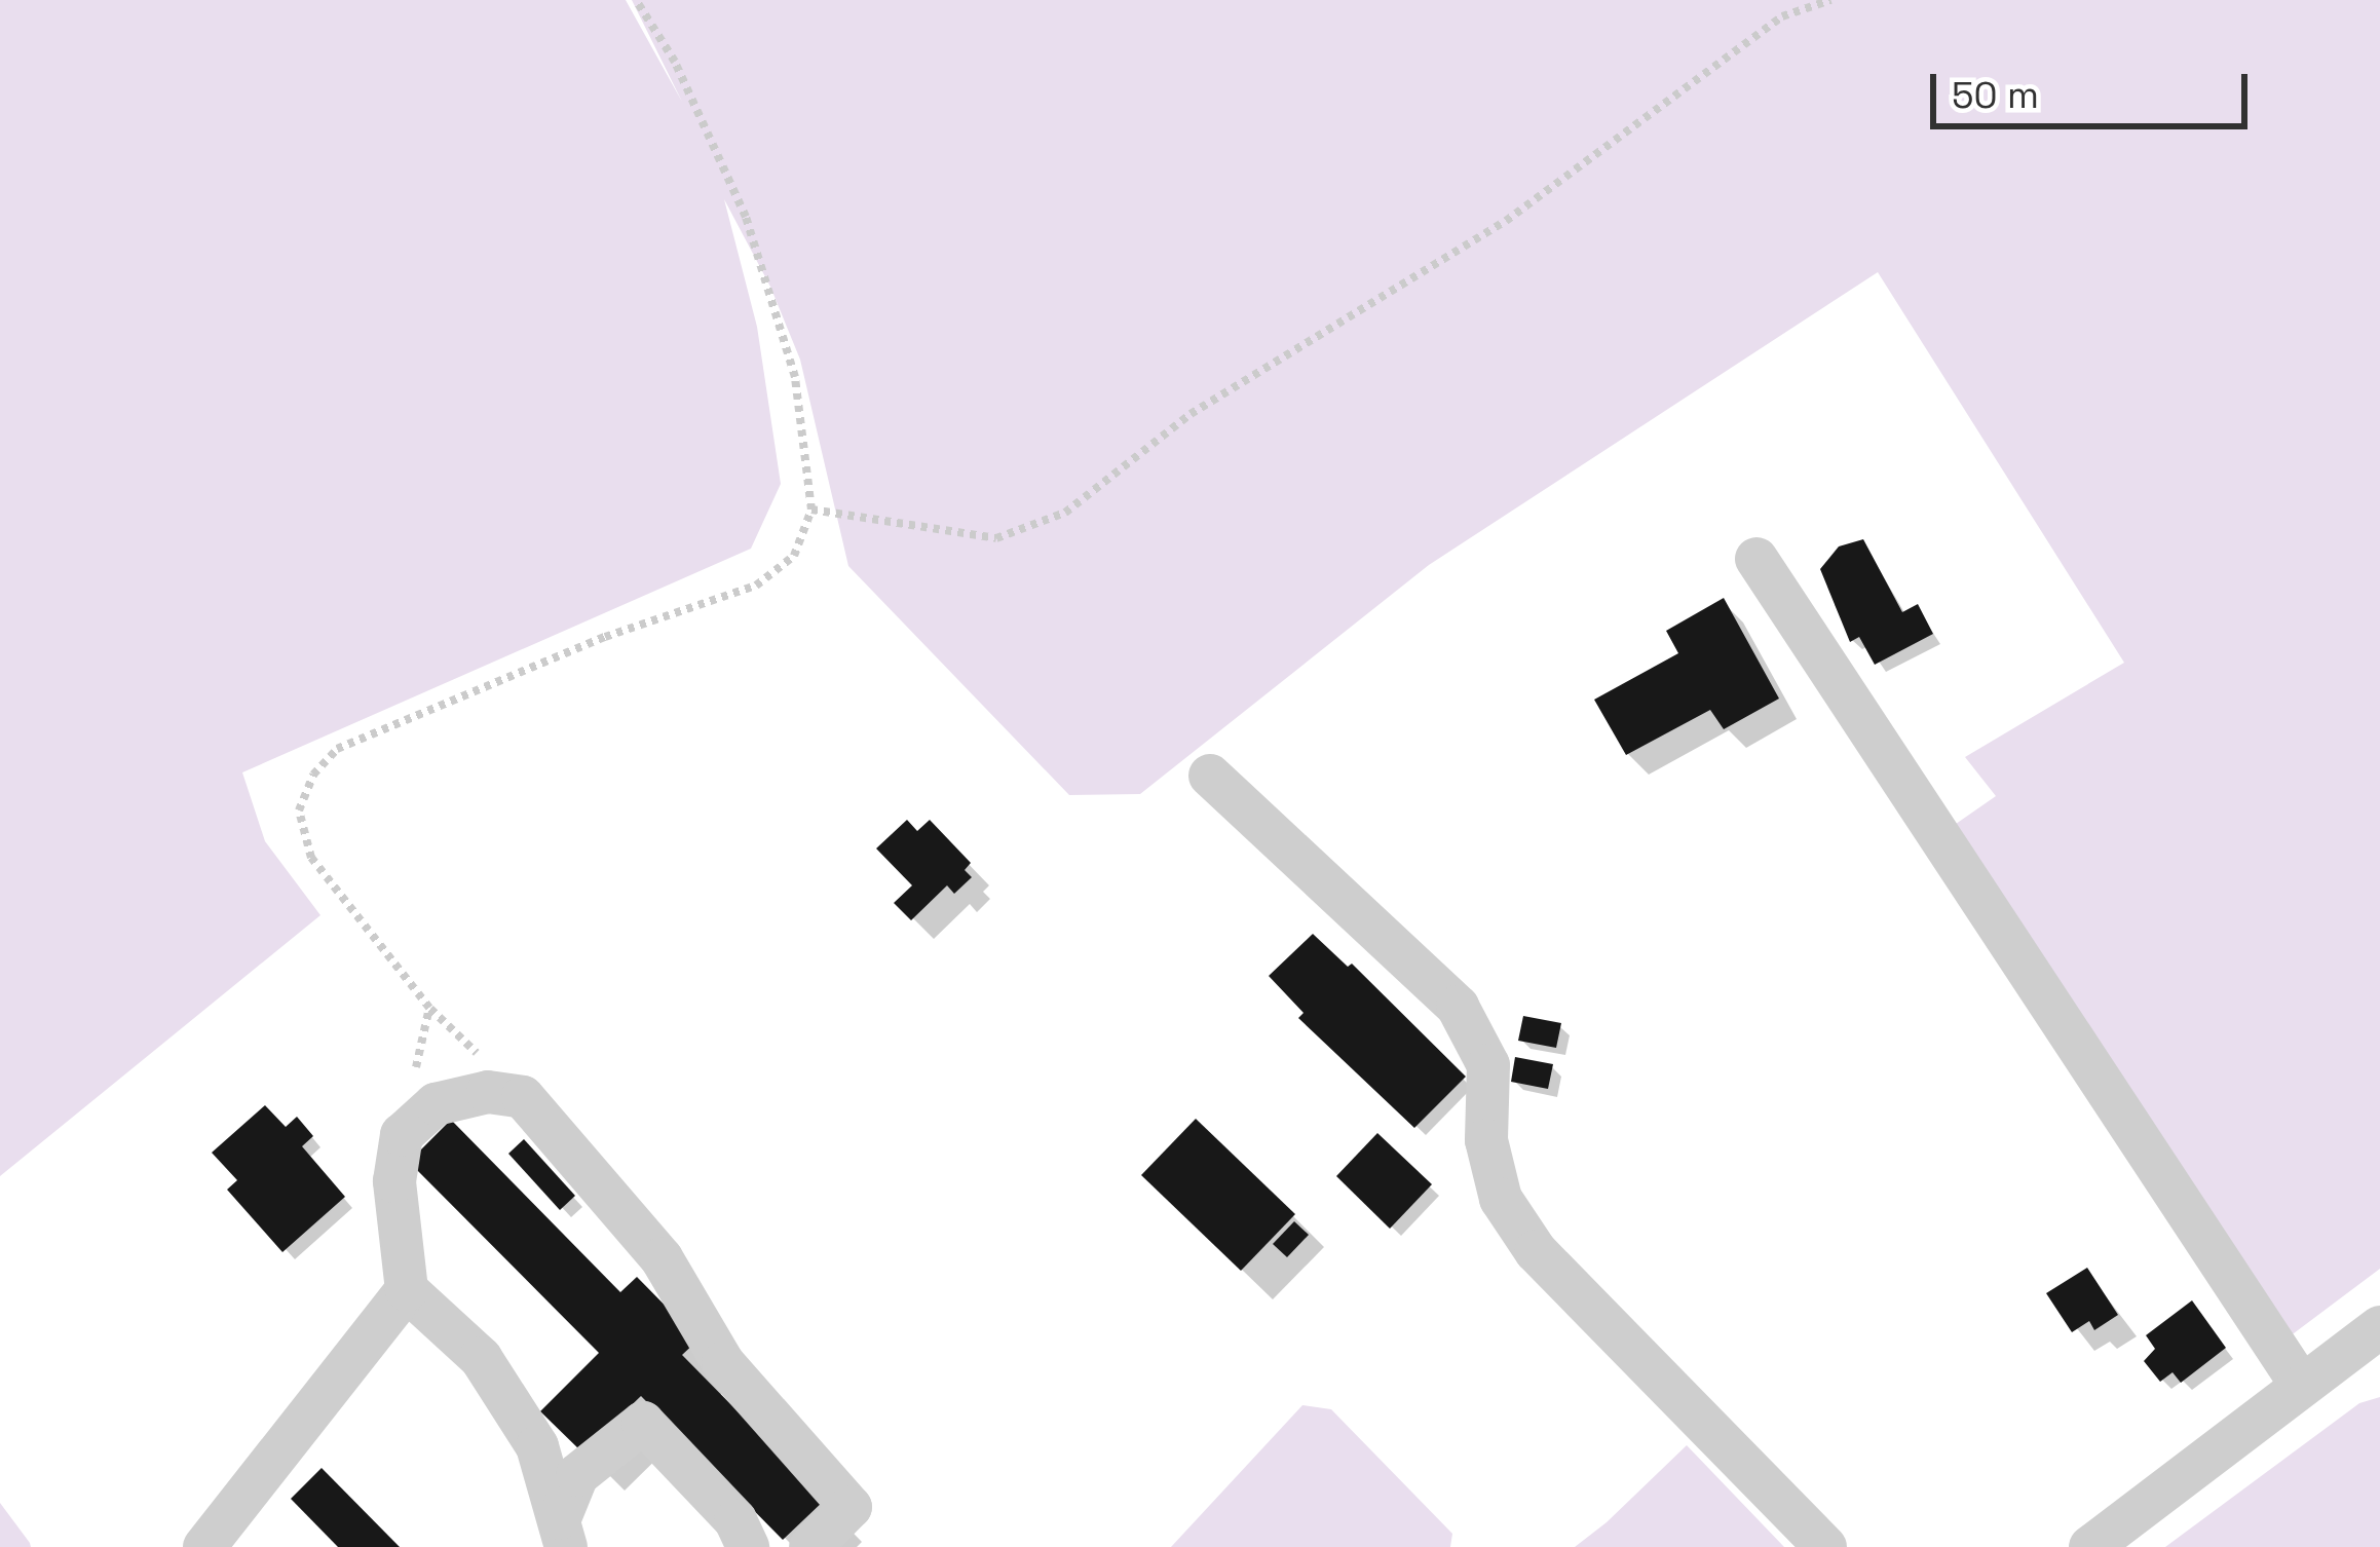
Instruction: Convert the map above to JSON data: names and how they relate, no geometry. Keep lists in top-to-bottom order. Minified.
{"scale_bar":"50 m"}
